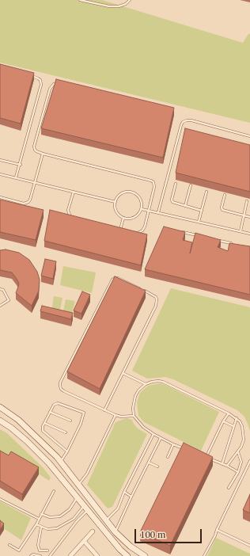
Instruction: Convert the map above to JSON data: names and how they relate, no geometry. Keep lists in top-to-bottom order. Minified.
{"scale_bar":"100 m"}
